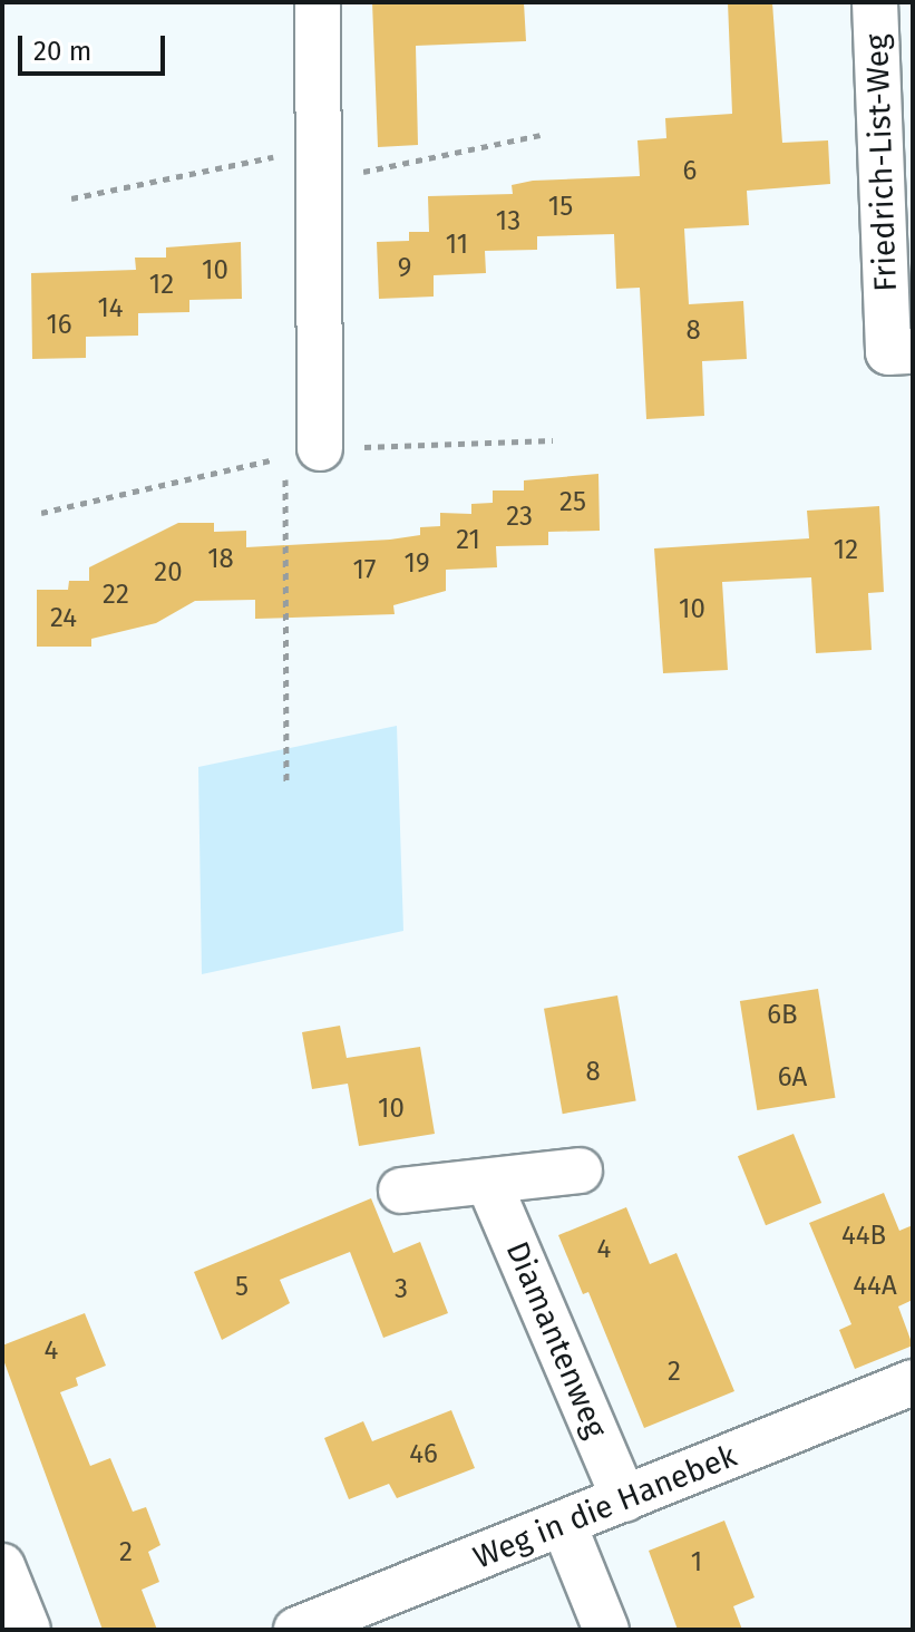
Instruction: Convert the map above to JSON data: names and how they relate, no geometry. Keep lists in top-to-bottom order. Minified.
{"streets":{"street":["Friedrich-List-Weg","Diamantenweg","Weg in die Hanebek"]},"crossings":[["Diamantenweg","Weg in die Hanebek"]],"house_numbers":["6","15","13","11","9","10","12","14","16","8","25","23","21","12","18","19","17","20","22","10","24","6B","8","6A","10","44B","4","44A","5","3","4","2","46","2","1"],"scale_bar":"20 m"}
